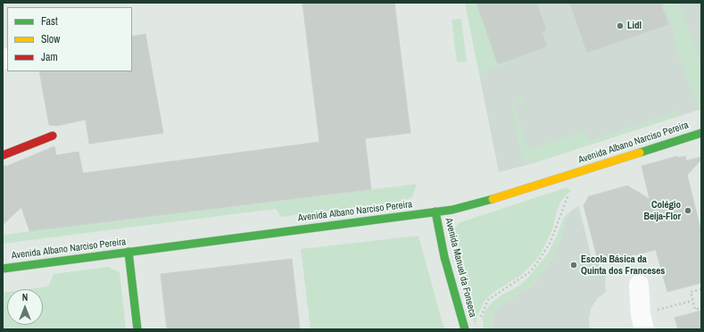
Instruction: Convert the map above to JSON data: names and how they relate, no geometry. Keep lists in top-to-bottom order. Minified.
{"streets":{"street":["Avenida Albano Narciso Pereira","Avenida Manuel da Fonseca"]},"crossings":[["Avenida Albano Narciso Pereira","Avenida Manuel da Fonseca"]],"places":["Lidl","Colégio Beija-Flor","Escola Básica da Quinta dos Franceses"],"legend":["Fast","Slow","Jam"],"north":"top"}
